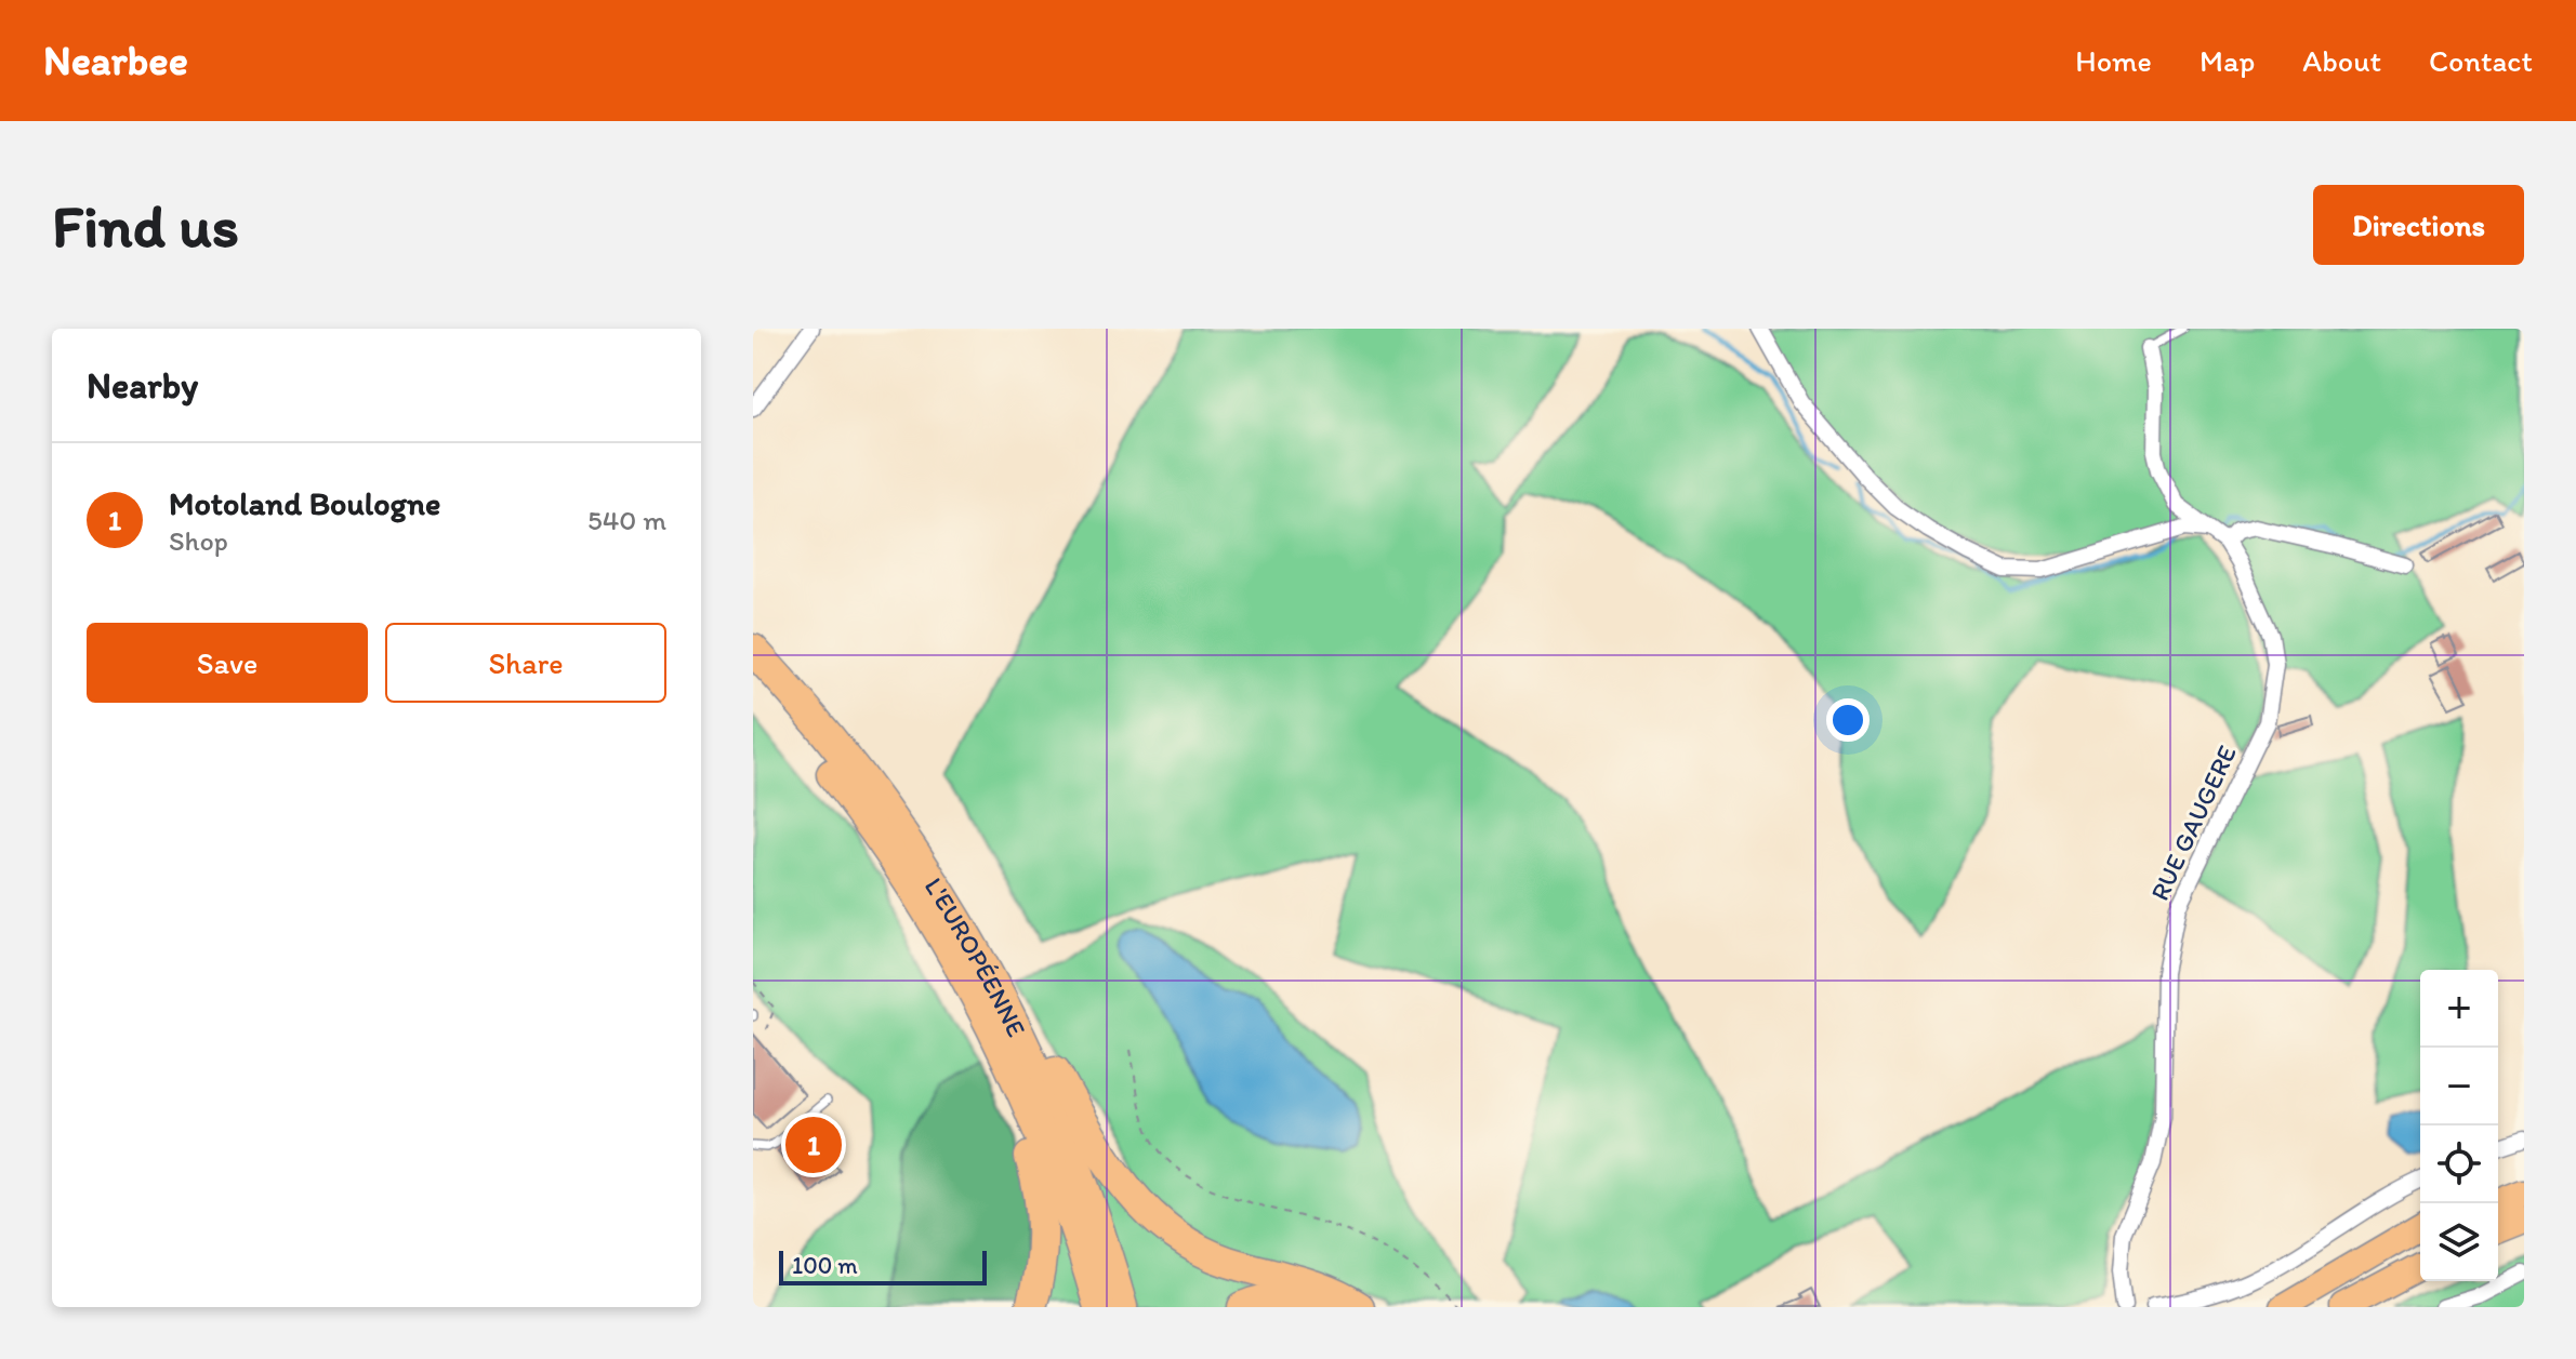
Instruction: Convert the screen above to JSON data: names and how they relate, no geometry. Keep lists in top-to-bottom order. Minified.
{"streets":{"highway":["L'EUROPÉENNE"],"street":["RUE GAUGERE"]},"scale_bar":"100 m","page":{"header":"Nearbee","nav":["Home","Map","About","Contact"],"buttons":["Directions",["Save","Share"]],"title":"Find us","heading":"Nearby","list":[{"mark":"1","name":"Motoland Boulogne","note":"Shop","value":"540 m"}],"map_buttons":["+","−"],"pins":"1","scale":"100 m"}}
